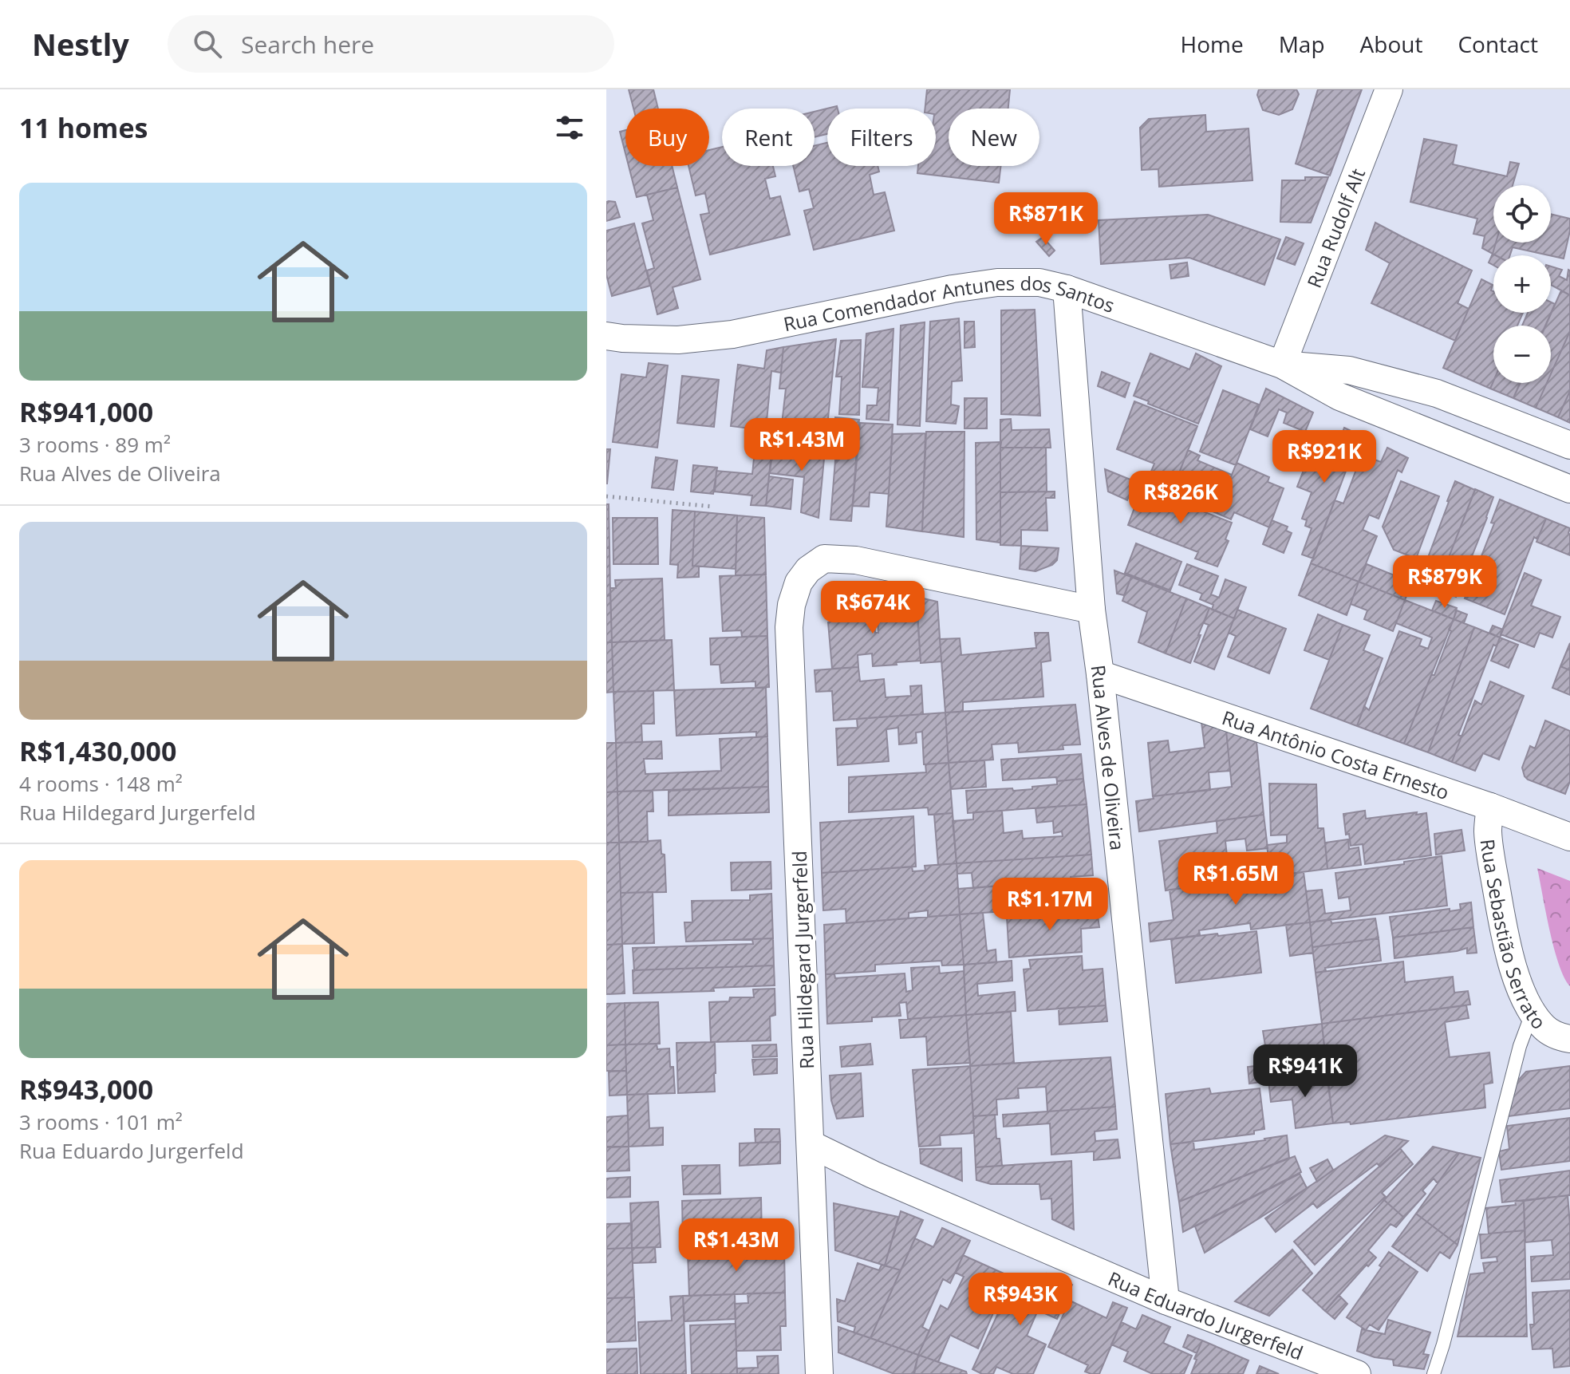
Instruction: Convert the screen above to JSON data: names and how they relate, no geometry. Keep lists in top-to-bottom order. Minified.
{"streets":{"street":["Rua Rudolf Alt","Rua Comendador Antunes dos Santos","Rua Antônio Costa Ernesto","Rua Alves de Oliveira","Rua Sebastião Serrato","Rua Hildegard Jurgerfeld","Rua Eduardo Jurgerfeld"]},"crossings":[["Rua Rudolf Alt","Rua Comendador Antunes dos Santos"],["Rua Comendador Antunes dos Santos","Rua Alves de Oliveira"],["Rua Antônio Costa Ernesto","Rua Alves de Oliveira"],["Rua Antônio Costa Ernesto","Rua Sebastião Serrato"],["Rua Alves de Oliveira","Rua Hildegard Jurgerfeld"],["Rua Alves de Oliveira","Rua Eduardo Jurgerfeld"],["Rua Hildegard Jurgerfeld","Rua Eduardo Jurgerfeld"]],"page":{"header":"Nestly","search":"Search here","nav":["Home","Map","About","Contact"],"heading":"11 homes","chip":["Buy","Rent","Filters","New"],"list":[{"name":"R$941,000","note":"3 rooms · 89 m² · Rua Alves de Oliveira"},{"name":"R$1,430,000","note":"4 rooms · 148 m² · Rua Hildegard Jurgerfeld"},{"name":"R$943,000","note":"3 rooms · 101 m² · Rua Eduardo Jurgerfeld"}],"map_buttons":["+","−"],"price":["R$871K","R$1.43M","R$921K","R$826K","R$879K","R$674K","R$1.65M","R$1.17M","R$941K","R$1.43M","R$943K"]}}
